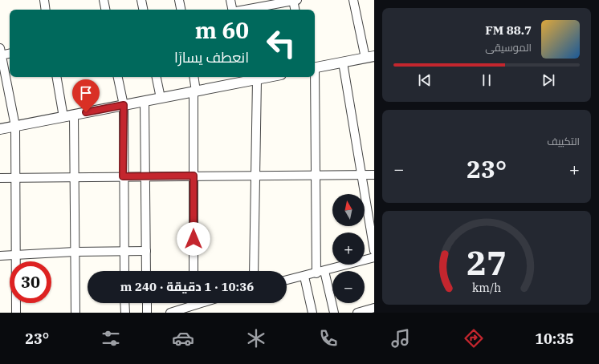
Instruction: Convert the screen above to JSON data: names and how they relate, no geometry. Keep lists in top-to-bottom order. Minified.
{"north":"top","page":{"turn":["60 m","انعطف يسارًا"],"song":["88.7 FM","الموسيقى"],"tile":"التكييف","heat":["−","23°","+"],"map_buttons":["+","−"],"limit":"30","trip":"10:36 · 1 دقيقة · 240 m","tabs":["10:35","23°"],"gauge":["27","km/h"]}}
